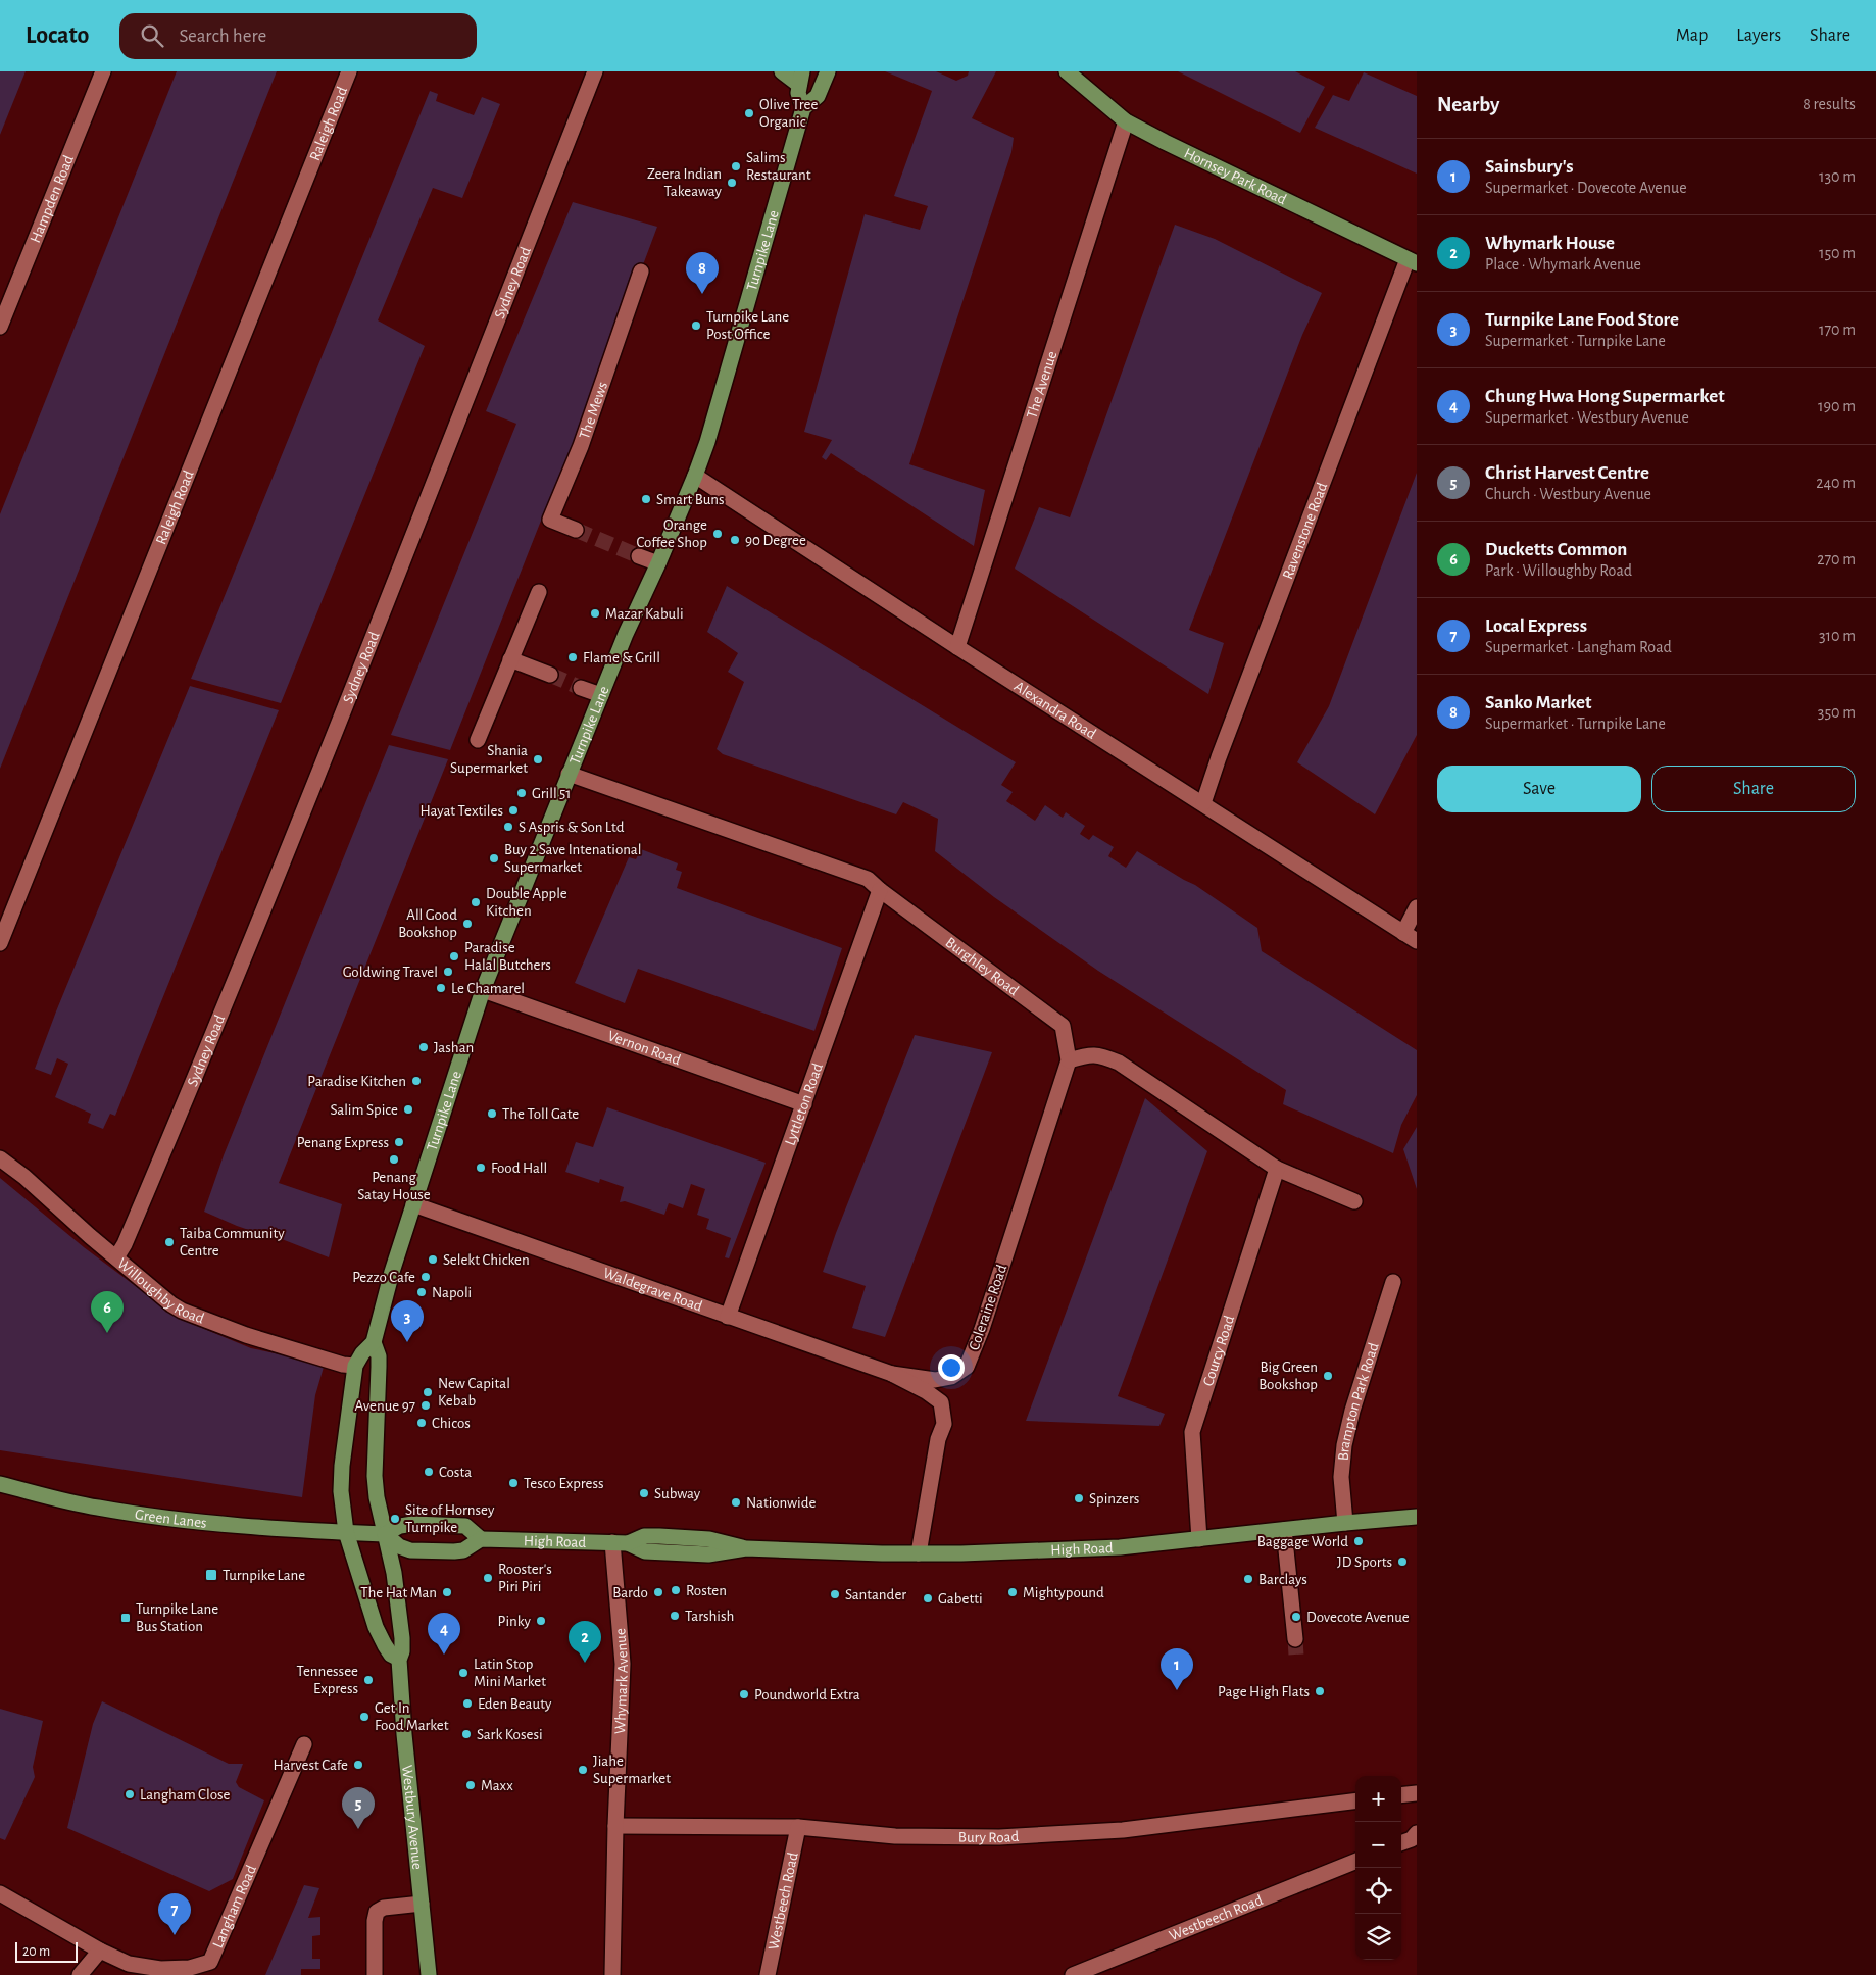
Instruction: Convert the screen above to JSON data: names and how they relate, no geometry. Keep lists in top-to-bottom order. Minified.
{"streets":{"main road":["Hornsey Park Road","Turnpike Lane","Green Lanes","High Road","Westbury Avenue"],"street":["Raleigh Road","Hampden Road","Sydney Road","The Avenue","The Mews","Ravenstone Road","Alexandra Road","Burghley Road","Vernon Road","Lyttleton Road","Willoughby Road","Waldegrave Road","Coleraine Road","Courcy Road","Brampton Park Road","Whymark Avenue","Bury Road","Westbeech Road","Langham Road"]},"crossings":[["Hornsey Park Road","The Avenue"],["Hornsey Park Road","Ravenstone Road"],["Turnpike Lane","Alexandra Road"],["Turnpike Lane","Burghley Road"],["Turnpike Lane","Vernon Road"],["Turnpike Lane","Willoughby Road"],["Turnpike Lane","Waldegrave Road"],["Turnpike Lane","Green Lanes"],["Turnpike Lane","High Road"],["Turnpike Lane","Westbury Avenue"],["Sydney Road","Willoughby Road"],["The Avenue","Alexandra Road"],["Ravenstone Road","Alexandra Road"],["Burghley Road","Lyttleton Road"],["Burghley Road","Coleraine Road"],["Vernon Road","Lyttleton Road"],["Lyttleton Road","Waldegrave Road"],["Waldegrave Road","Coleraine Road"],["Courcy Road","High Road"],["Brampton Park Road","High Road"],["High Road","Whymark Avenue"],["High Road","Westbury Avenue"],["Whymark Avenue","Bury Road"],["Bury Road","Westbeech Road"]],"places":{"other":["Olive Tree Organic","Salims Restaurant","Zeera Indian Takeaway","Turnpike Lane Post Office","Smart Buns","Orange Coffee Shop","90 Degree","Mazar Kabuli","Flame & Grill","Shania Supermarket","Grill 51","Hayat Textiles","S Aspris & Son Ltd","Buy 2 Save Intenational Supermarket","Double Apple Kitchen","All Good Bookshop","Paradise Halal Butchers","Goldwing Travel","Le Chamarel","Jashan","Paradise Kitchen","Salim Spice","The Toll Gate","Penang Express","Penang Satay House","Food Hall","Taiba Community Centre","Selekt Chicken","Pezzo Cafe","Napoli","Big Green Bookshop","New Capital Kebab","Avenue 97","Chicos","Costa","Tesco Express","Subway","Spinzers","Nationwide","Site of Hornsey Turnpike","Baggage World","JD Sports","Rooster's Piri Piri","Barclays","Rosten","The Hat Man","Bardo","Mightypound","Santander","Gabetti","Tarshish","Dovecote Avenue","Pinky","Latin Stop Mini Market","Tennessee Express","Page High Flats","Poundworld Extra","Eden Beauty","Get In Food Market","Sark Kosesi","Harvest Cafe","Jiahe Supermarket","Maxx","Langham Close"],"transit":["Turnpike Lane","Turnpike Lane Bus Station"]},"scale_bar":"20 m","page":{"header":"Locato","search":"Search here","nav":["Map","Layers","Share"],"heading":["Nearby","8 results"],"list":[{"mark":"1","name":"Sainsbury's","note":"Supermarket · Dovecote Avenue","value":"130 m"},{"mark":"2","name":"Whymark House","note":"Place · Whymark Avenue","value":"150 m"},{"mark":"3","name":"Turnpike Lane Food Store","note":"Supermarket · Turnpike Lane","value":"170 m"},{"mark":"4","name":"Chung Hwa Hong Supermarket","note":"Supermarket · Westbury Avenue","value":"190 m"},{"mark":"5","name":"Christ Harvest Centre","note":"Church · Westbury Avenue","value":"240 m"},{"mark":"6","name":"Ducketts Common","note":"Park · Willoughby Road","value":"270 m"},{"mark":"7","name":"Local Express","note":"Supermarket · Langham Road","value":"310 m"},{"mark":"8","name":"Sanko Market","note":"Supermarket · Turnpike Lane","value":"350 m"}],"pins":["8","6","3","4","2","1","5","7"],"buttons":["Save","Share"],"map_buttons":["+","−"],"scale":"20 m"}}
